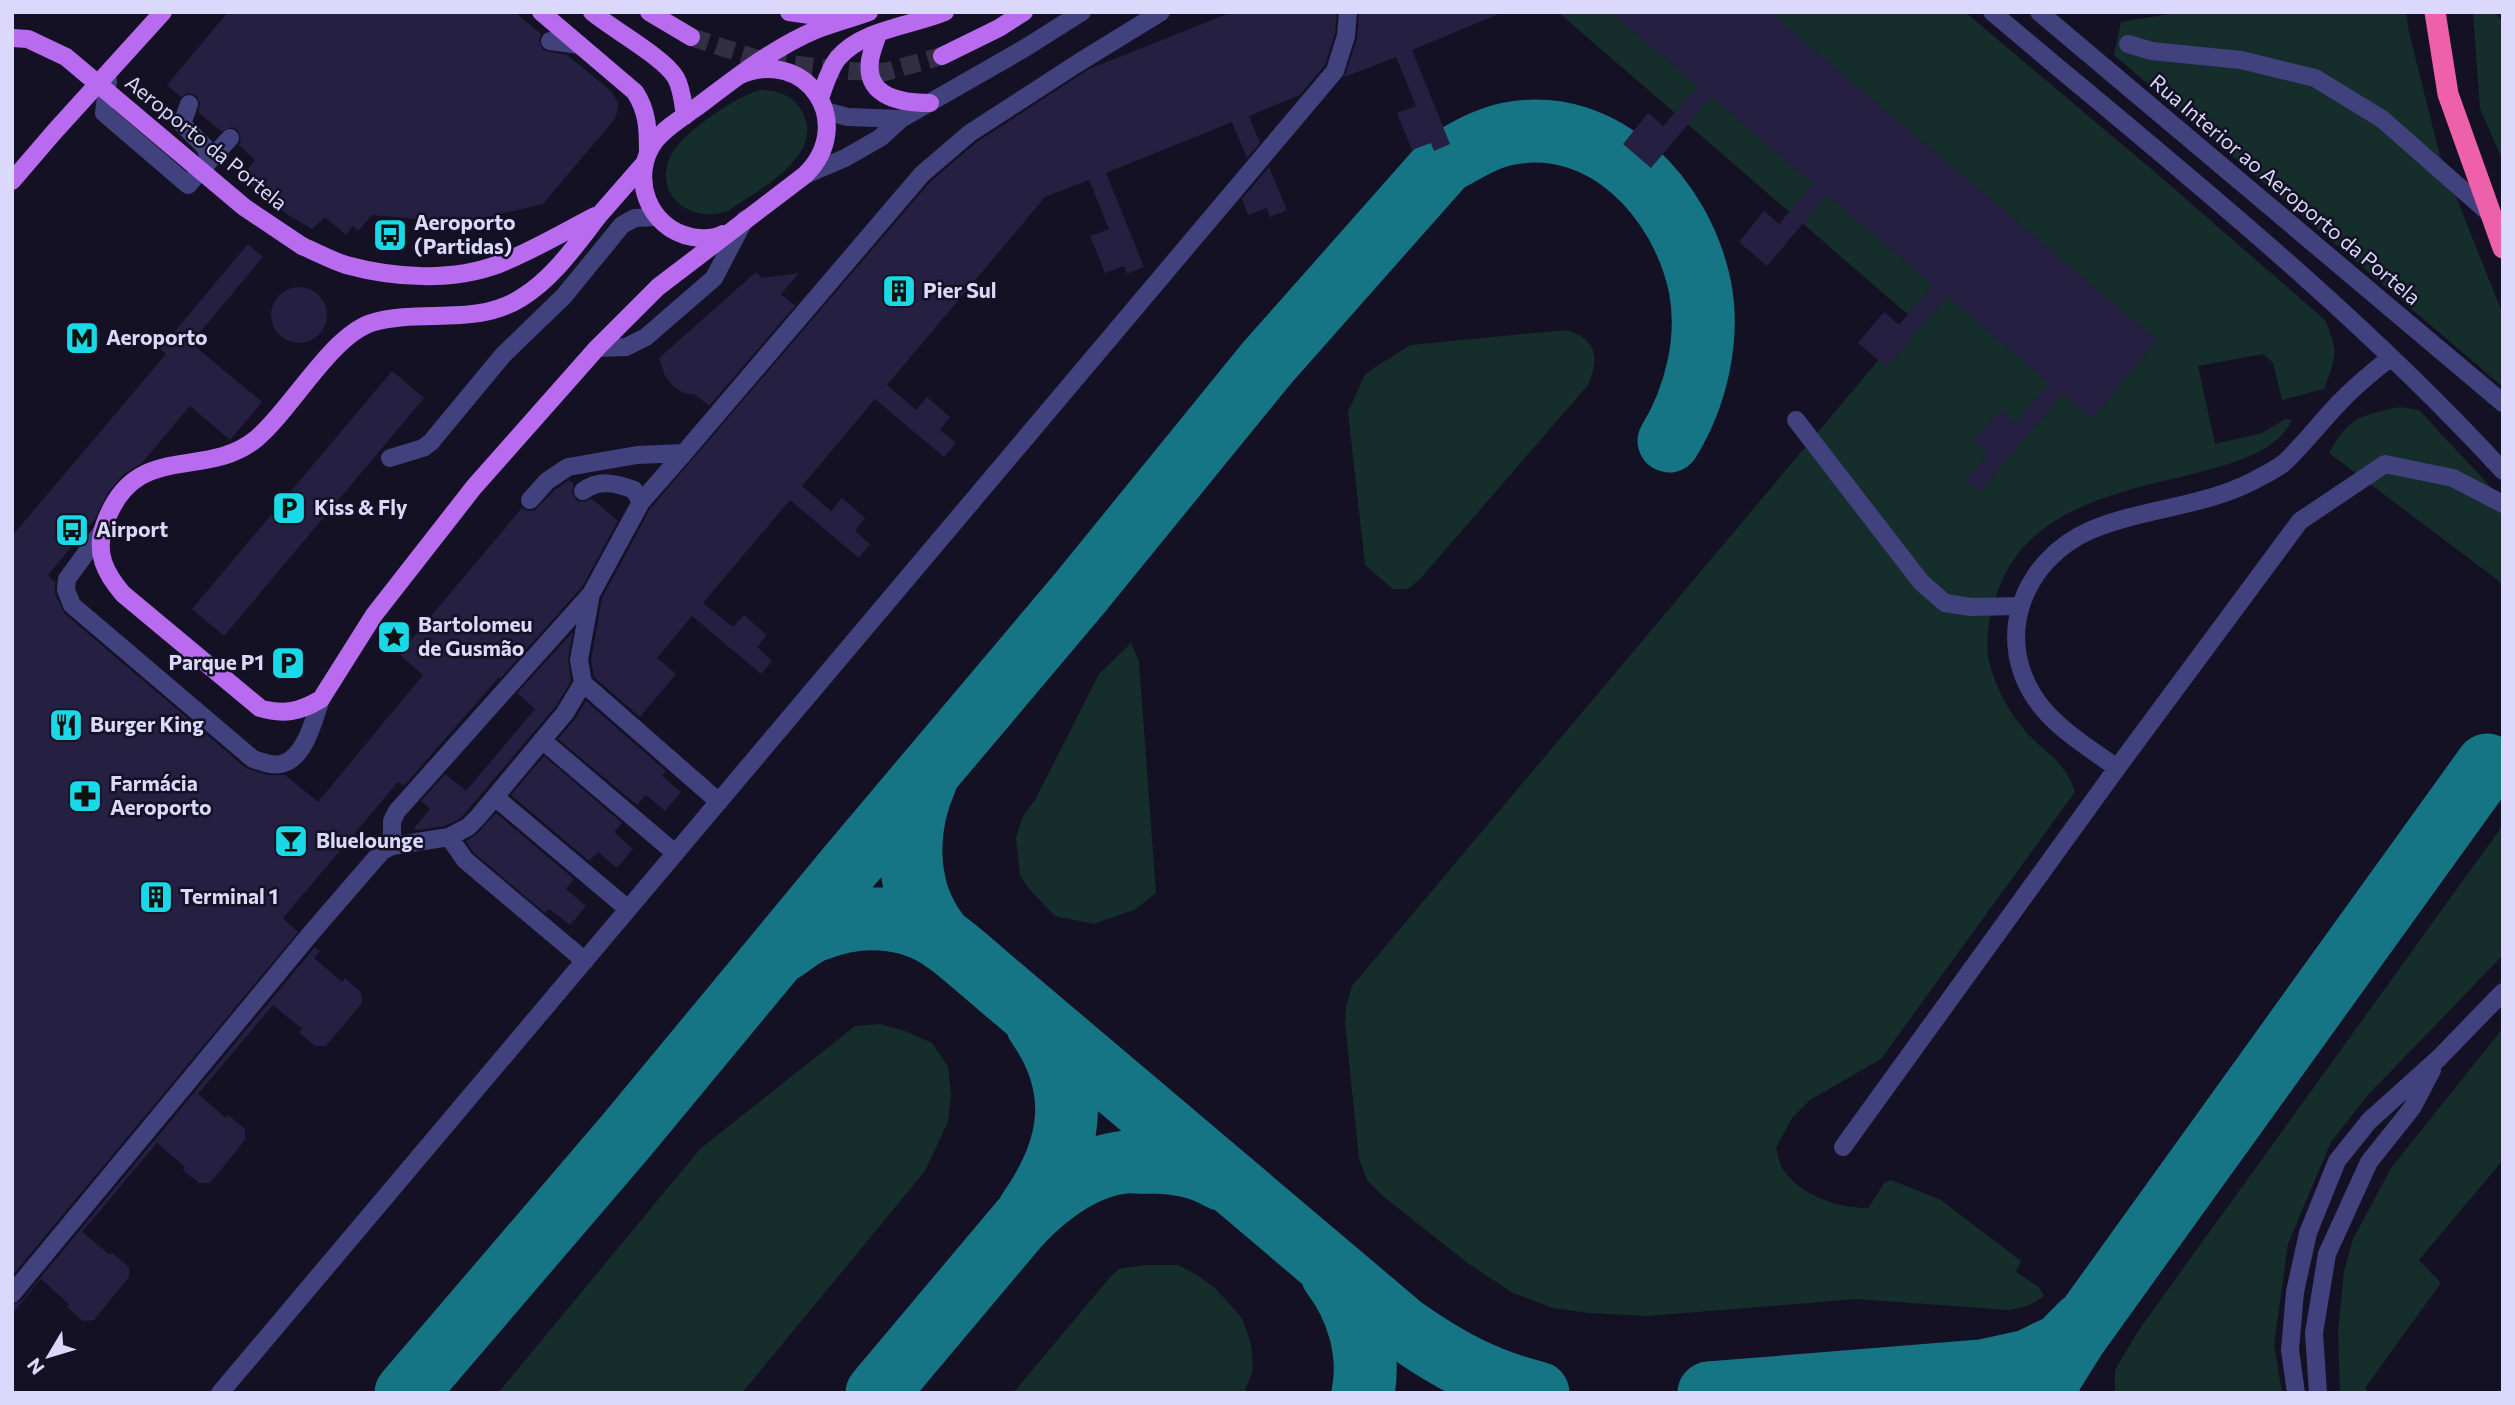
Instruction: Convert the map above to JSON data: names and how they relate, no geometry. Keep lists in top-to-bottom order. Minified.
{"streets":{"main road":["Aeroporto da Portela"],"street":["Rua Interior ao Aeroporto da Portela"]},"places":{"bus stop":["Aeroporto (Partidas)","Airport"],"building":["Pier Sul","Terminal 1"],"metro station":["Aeroporto"],"parking":["Kiss & Fly","Parque P1"],"place":["Bartolomeu de Gusmão"],"restaurant":["Burger King"],"pharmacy":["Farmácia Aeroporto"],"bar":["Bluelounge"]},"north":"bottom left"}
